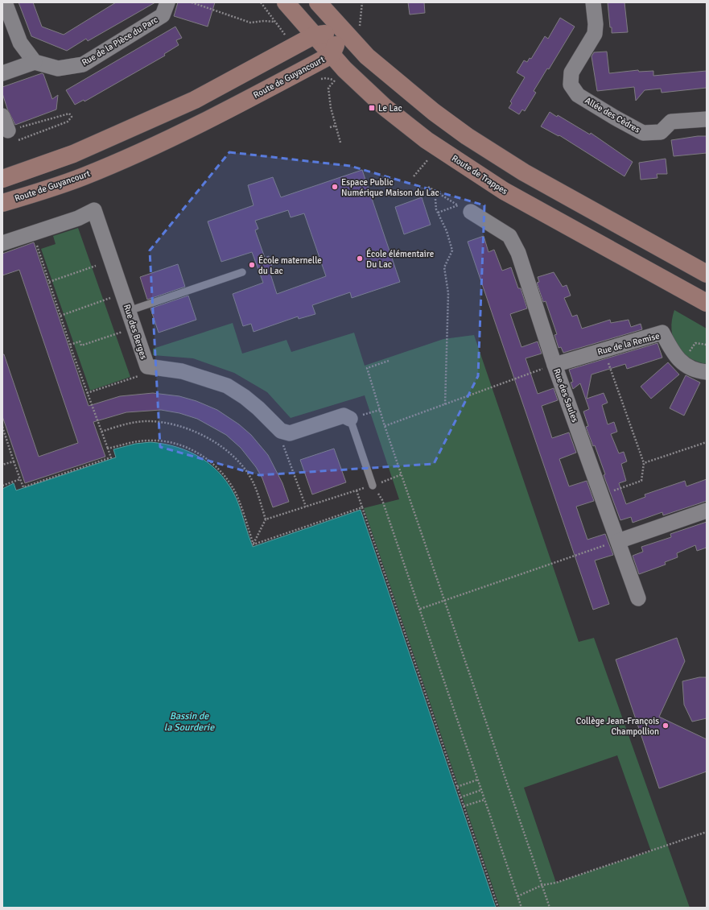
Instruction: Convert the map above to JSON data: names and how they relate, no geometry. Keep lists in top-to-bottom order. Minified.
{"streets":{"main road":["Route de Guyancourt","Route de Trappes"],"street":["Rue de la Pièce du Parc","Allée des Cèdres","Rue des Berges","Rue de la Remise","Rue des Saules"]},"crossings":[["Route de Guyancourt","Route de Trappes"],["Rue de la Remise","Rue des Saules"]],"water":["Bassin de la Sourderie"],"places":{"transit":["Le Lac"],"other":["Espace Public Numérique Maison du Lac","École élémentaire Du Lac","École maternelle du Lac","Collège Jean-François Champollion"]}}
